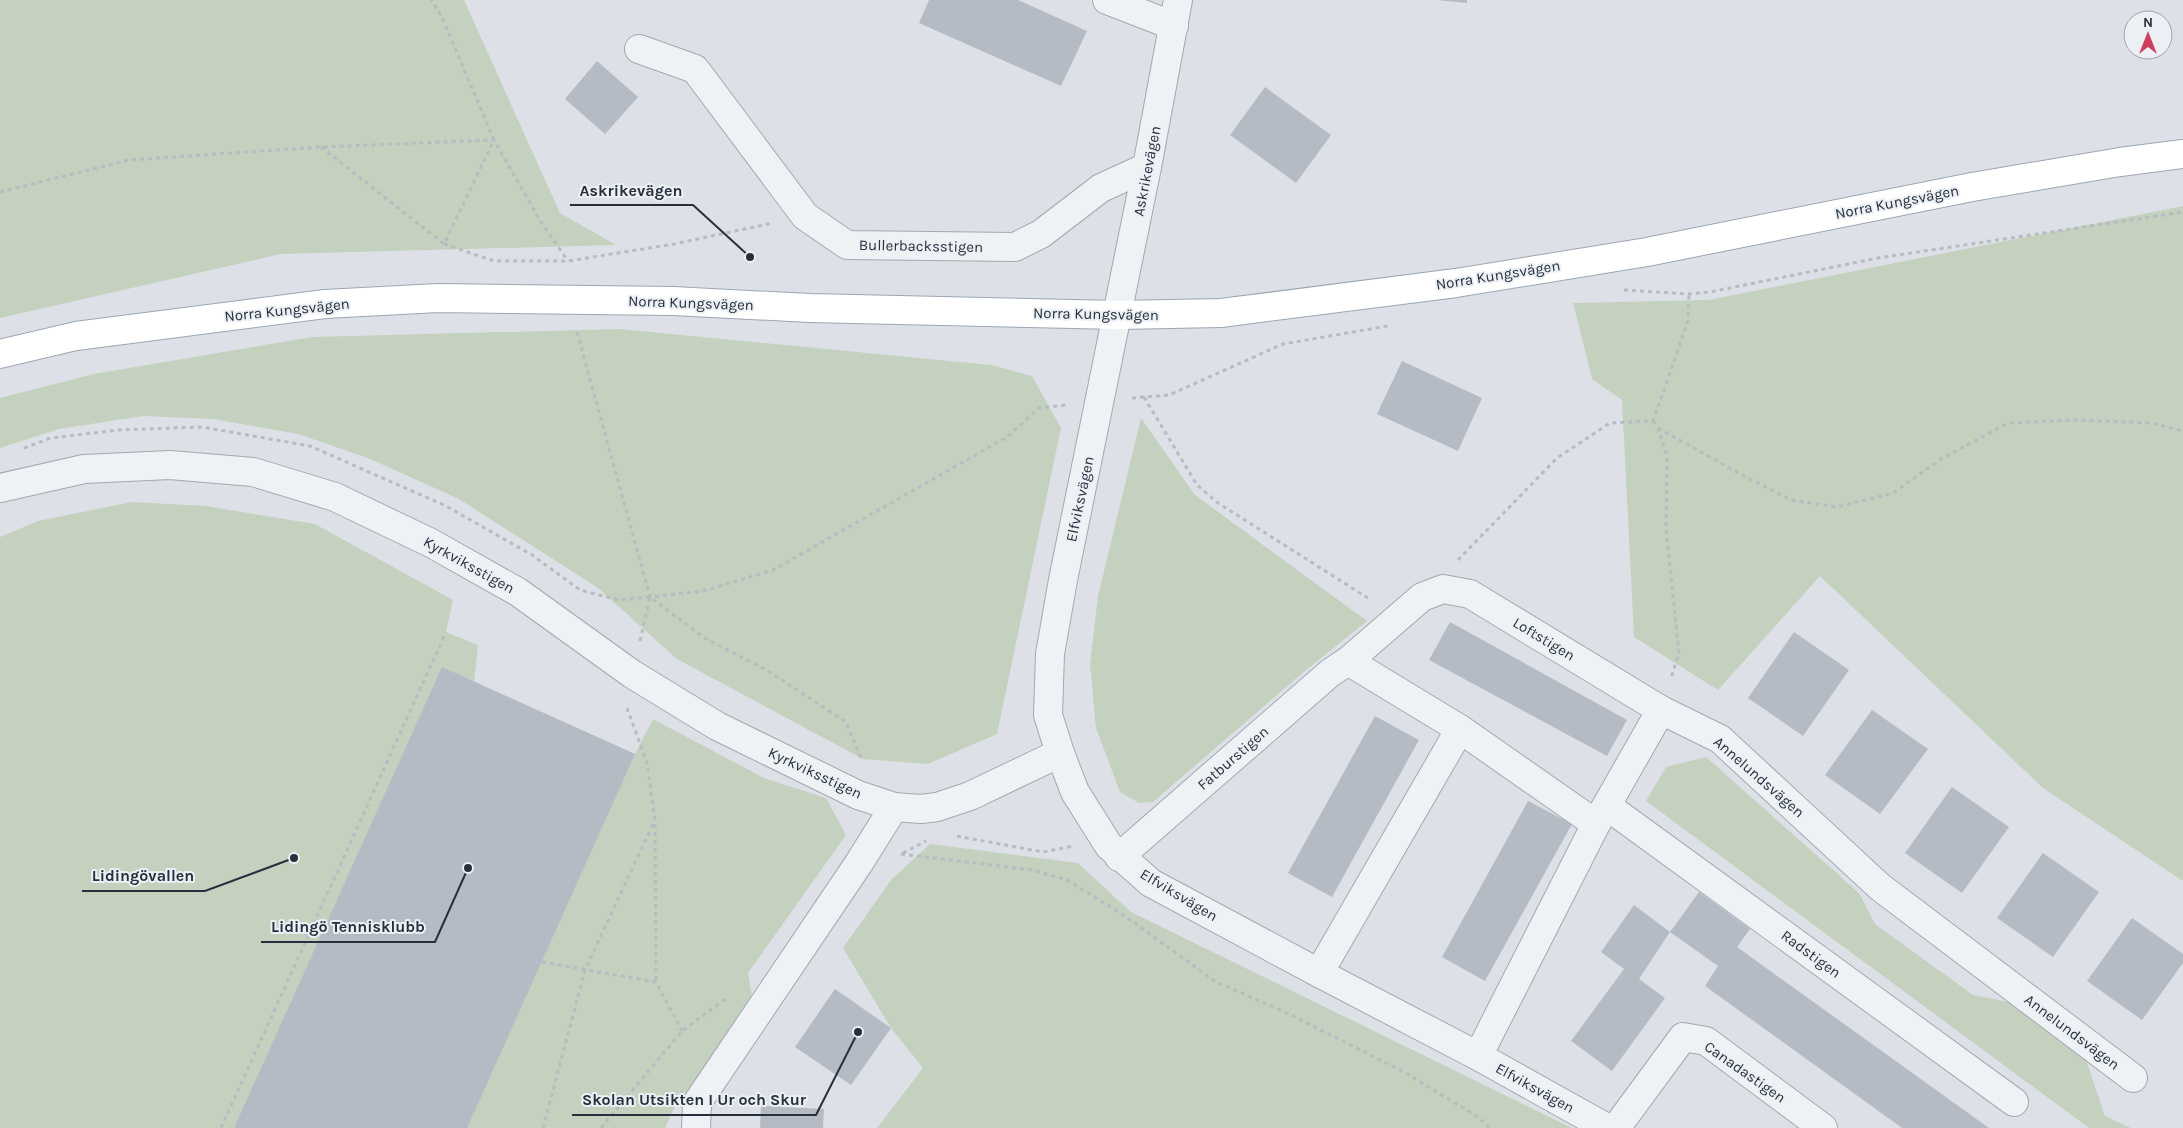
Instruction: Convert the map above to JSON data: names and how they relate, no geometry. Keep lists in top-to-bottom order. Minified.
{"streets":{"main road":["Norra Kungsvägen"],"street":["Askrikevägen","Bullerbacksstigen","Elfviksvägen","Kyrkviksstigen","Loftstigen","Fatburstigen","Annelundsvägen","Radstigen","Canadastigen"]},"crossings":[["Askrikevägen","Norra Kungsvägen"],["Askrikevägen","Bullerbacksstigen"],["Askrikevägen","Elfviksvägen"],["Norra Kungsvägen","Elfviksvägen"],["Elfviksvägen","Kyrkviksstigen"],["Elfviksvägen","Fatburstigen"],["Loftstigen","Fatburstigen"],["Loftstigen","Annelundsvägen"]],"places":["Askrikevägen","Lidingövallen","Lidingö Tennisklubb","Skolan Utsikten I Ur och Skur"],"north":"top"}
